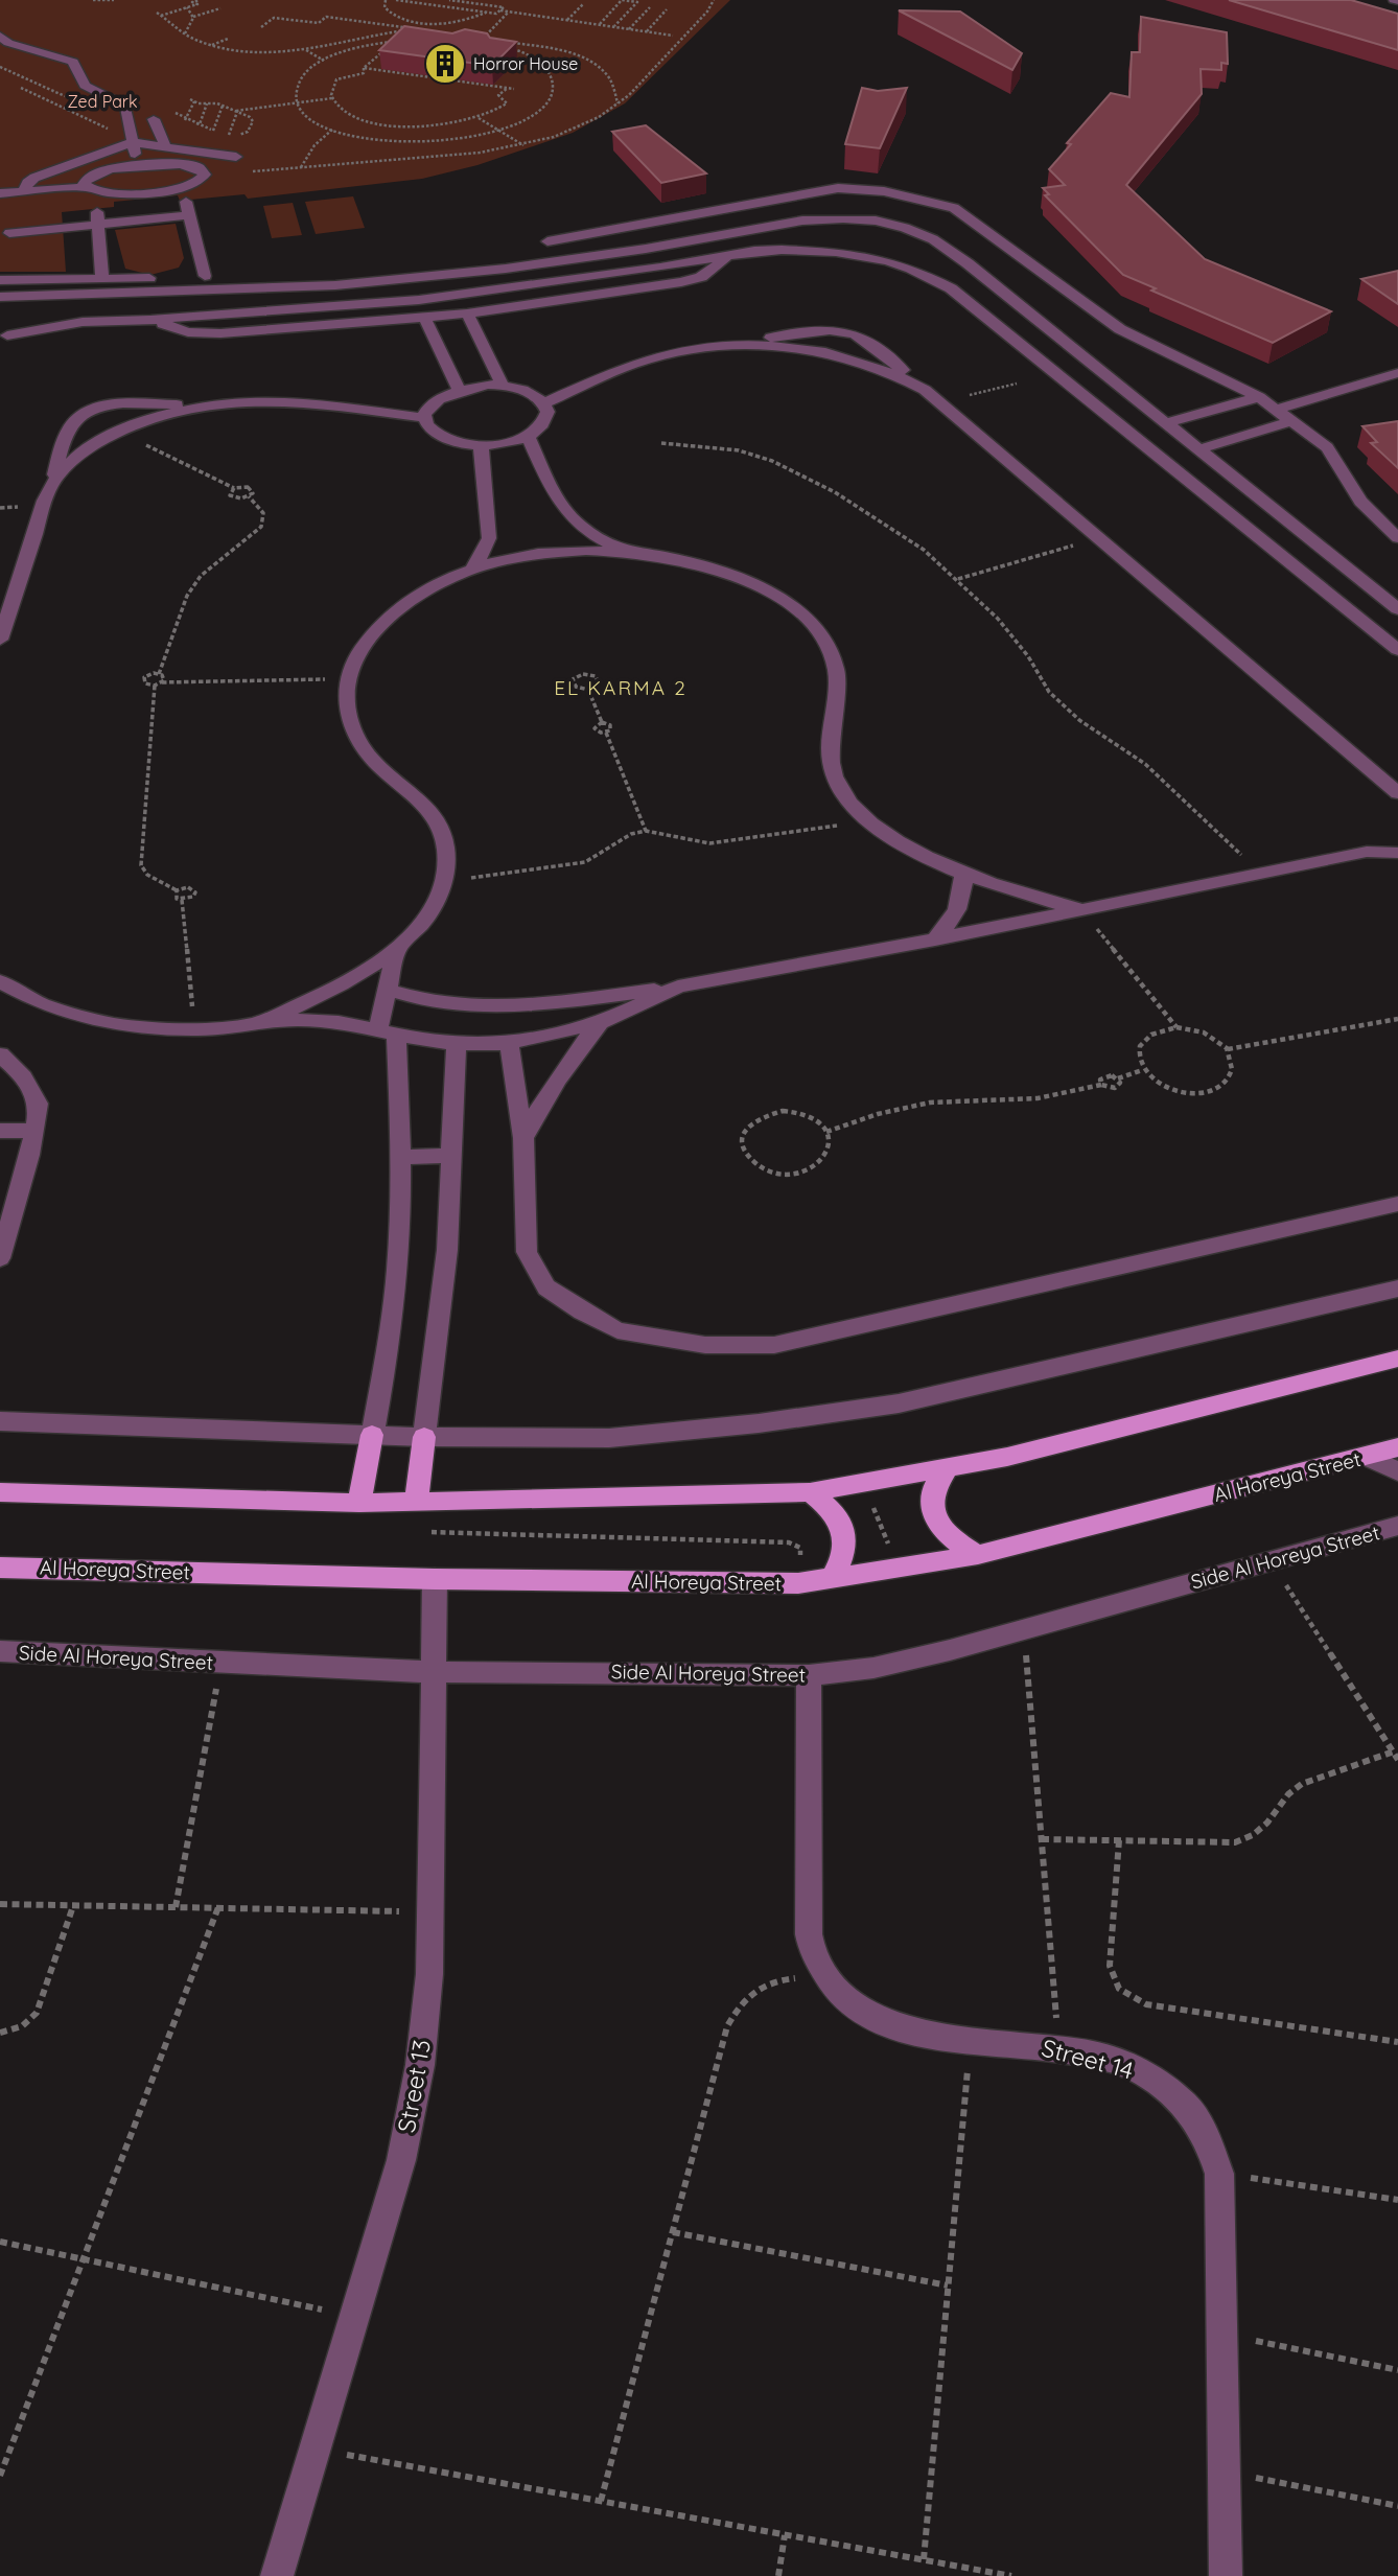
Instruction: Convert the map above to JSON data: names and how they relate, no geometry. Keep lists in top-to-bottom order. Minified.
{"streets":{"main road":["Al Horeya Street"],"street":["Side Al Horeya Street","Street 14","Street 13"]},"crossings":[["Al Horeya Street","Street 13"],["Side Al Horeya Street","Street 14"],["Side Al Horeya Street","Street 13"]],"districts":["EL KARMA 2"],"parks":["Zed Park"],"places":{"building":["Horror House"]}}
